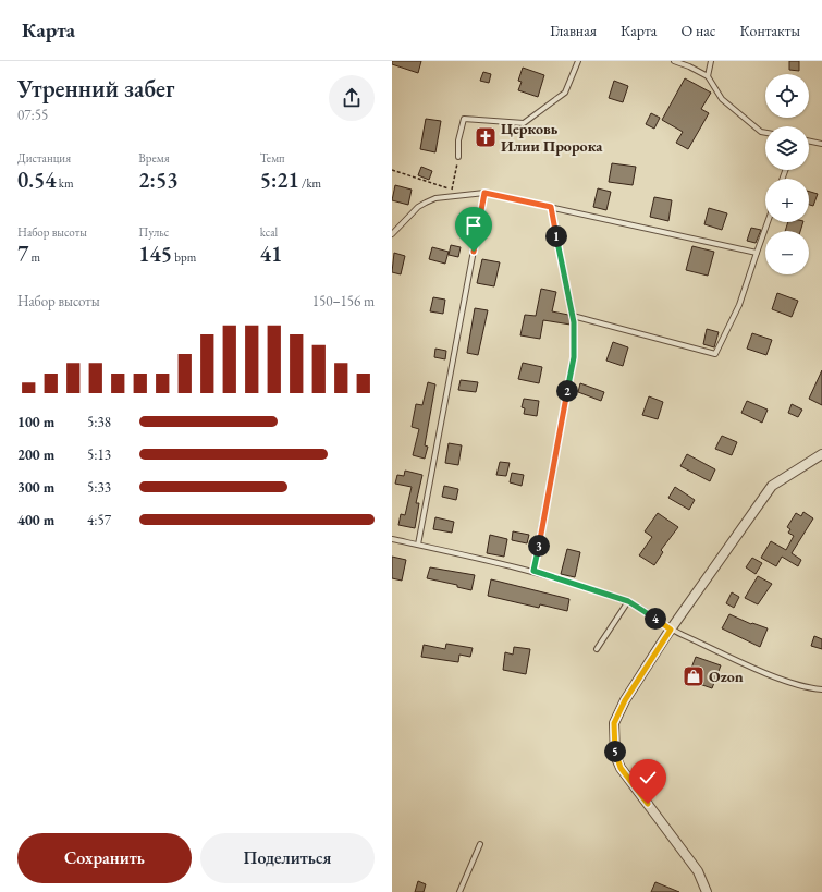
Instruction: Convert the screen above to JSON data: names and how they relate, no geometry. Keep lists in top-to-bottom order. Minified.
{"places":{"church":["Церковь Илии Пророка"],"shop":["Ozon"]},"page":{"header":"Карта","nav":["Главная","Карта","О нас","Контакты"],"heading":["Утренний забег","07:55"],"map_buttons":["+","−"],"stats":[["Дистанция","0.54 km"],["Время","2:53"],["Темп","5:21 /km"],["Набор высоты","7 m"],["Пульс","145 bpm"],["kcal","41"]],"pins":["1","2","3","4","5"],"chart":["Набор высоты","150–156 m"],"list":[{"name":"100 m","note":"5:38"},{"name":"200 m","note":"5:13"},{"name":"300 m","note":"5:33"},{"name":"400 m","note":"4:57"}],"buttons":["Сохранить","Поделиться"]}}
